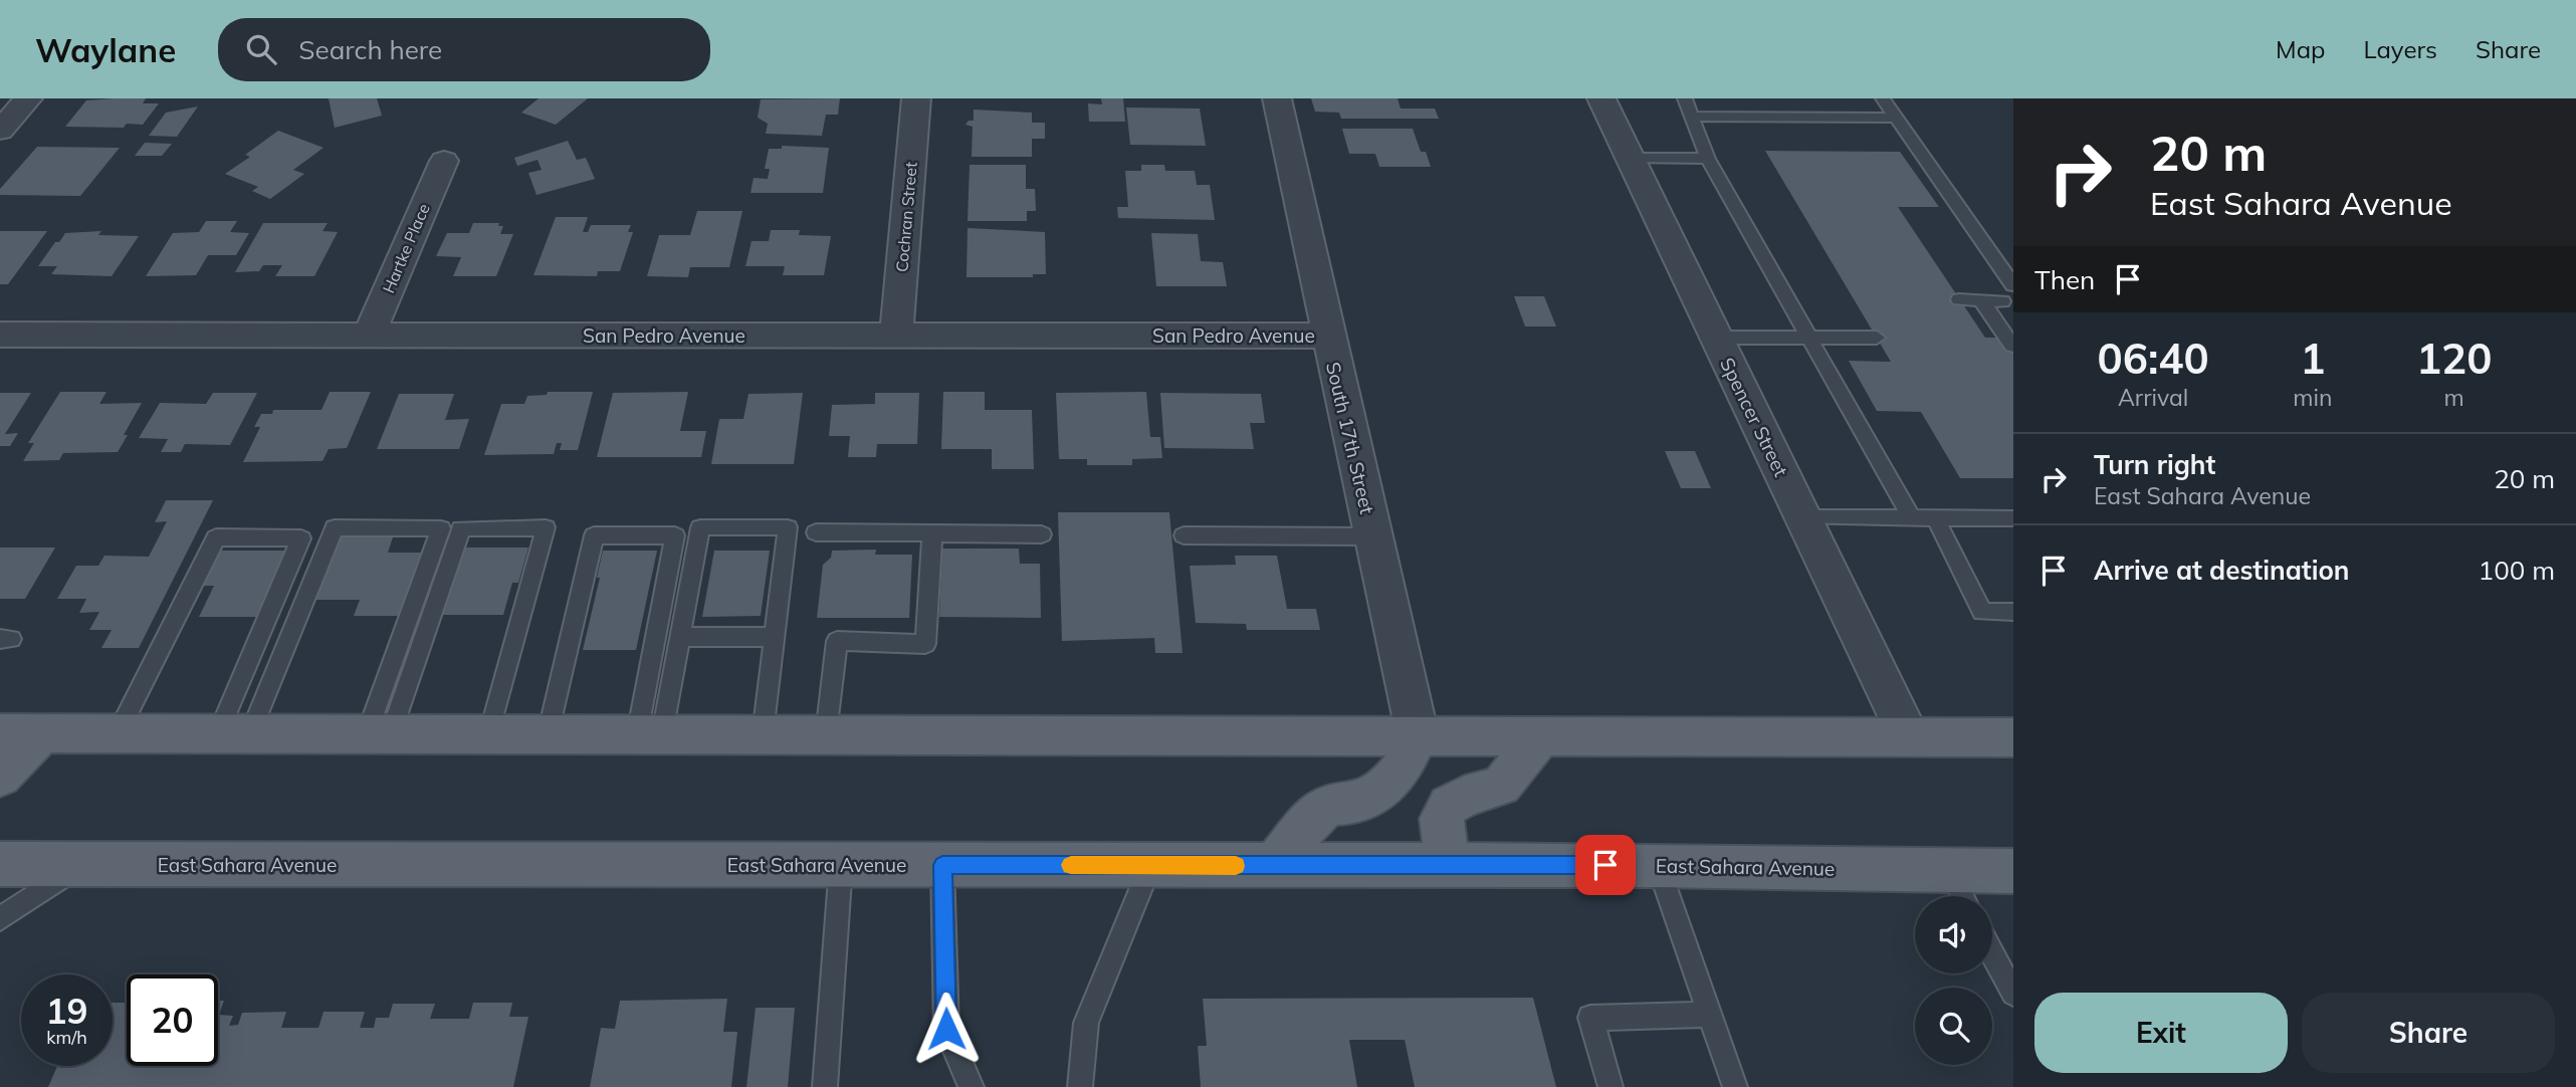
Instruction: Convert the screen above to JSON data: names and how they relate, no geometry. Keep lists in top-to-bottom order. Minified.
{"streets":{"main road":["East Sahara Avenue"],"street":["Cochran Street","Hartke Place","San Pedro Avenue","Spencer Street","South 17th Street"]},"crossings":[["Cochran Street","San Pedro Avenue"],["Hartke Place","San Pedro Avenue"],["San Pedro Avenue","South 17th Street"]],"page":{"header":"Waylane","search":"Search here","nav":["Map","Layers","Share"],"turn":["20 m","East Sahara Avenue"],"then":"Then","eta":["06:40","Arrival","1","min","120","m"],"list":[{"name":"Turn right","note":"East Sahara Avenue","value":"20 m"},{"name":"Arrive at destination","value":"100 m"}],"speed":"19 km/h","limit":"20","buttons":["Exit","Share"]}}
